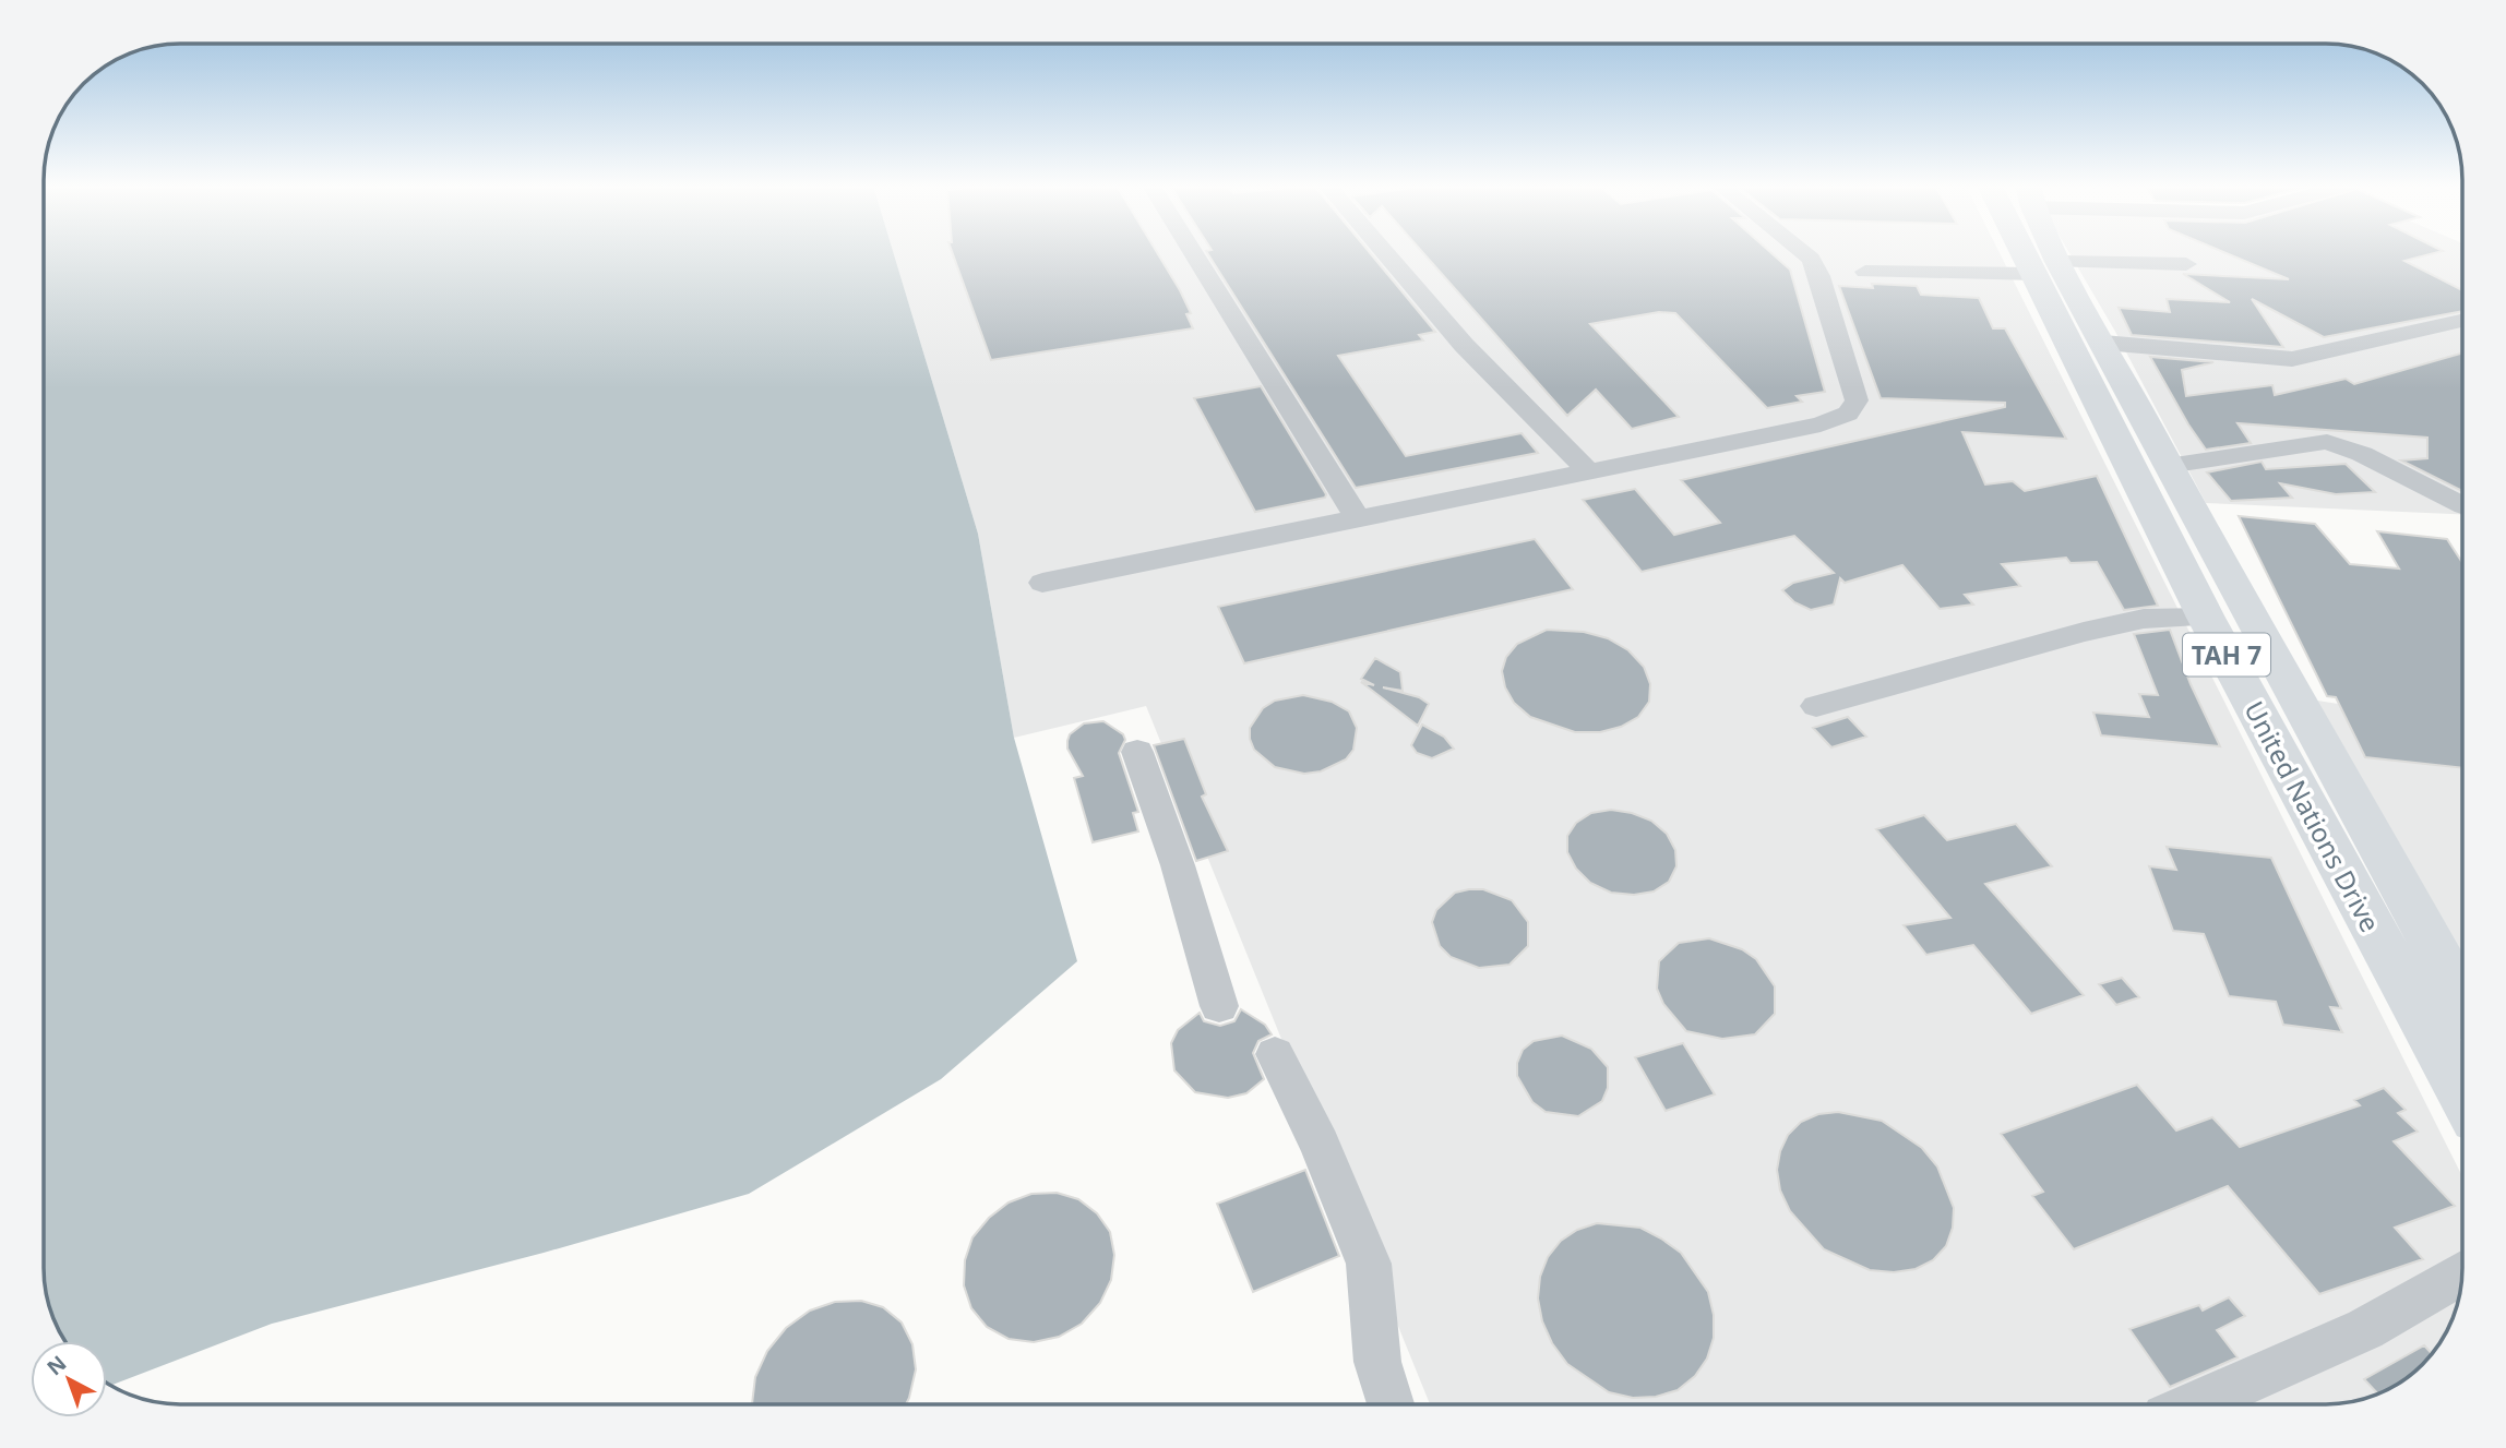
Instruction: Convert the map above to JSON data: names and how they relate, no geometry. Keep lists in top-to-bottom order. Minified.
{"streets":{"highway":["TAH 7","United Nations Drive"]},"north":"top left"}
